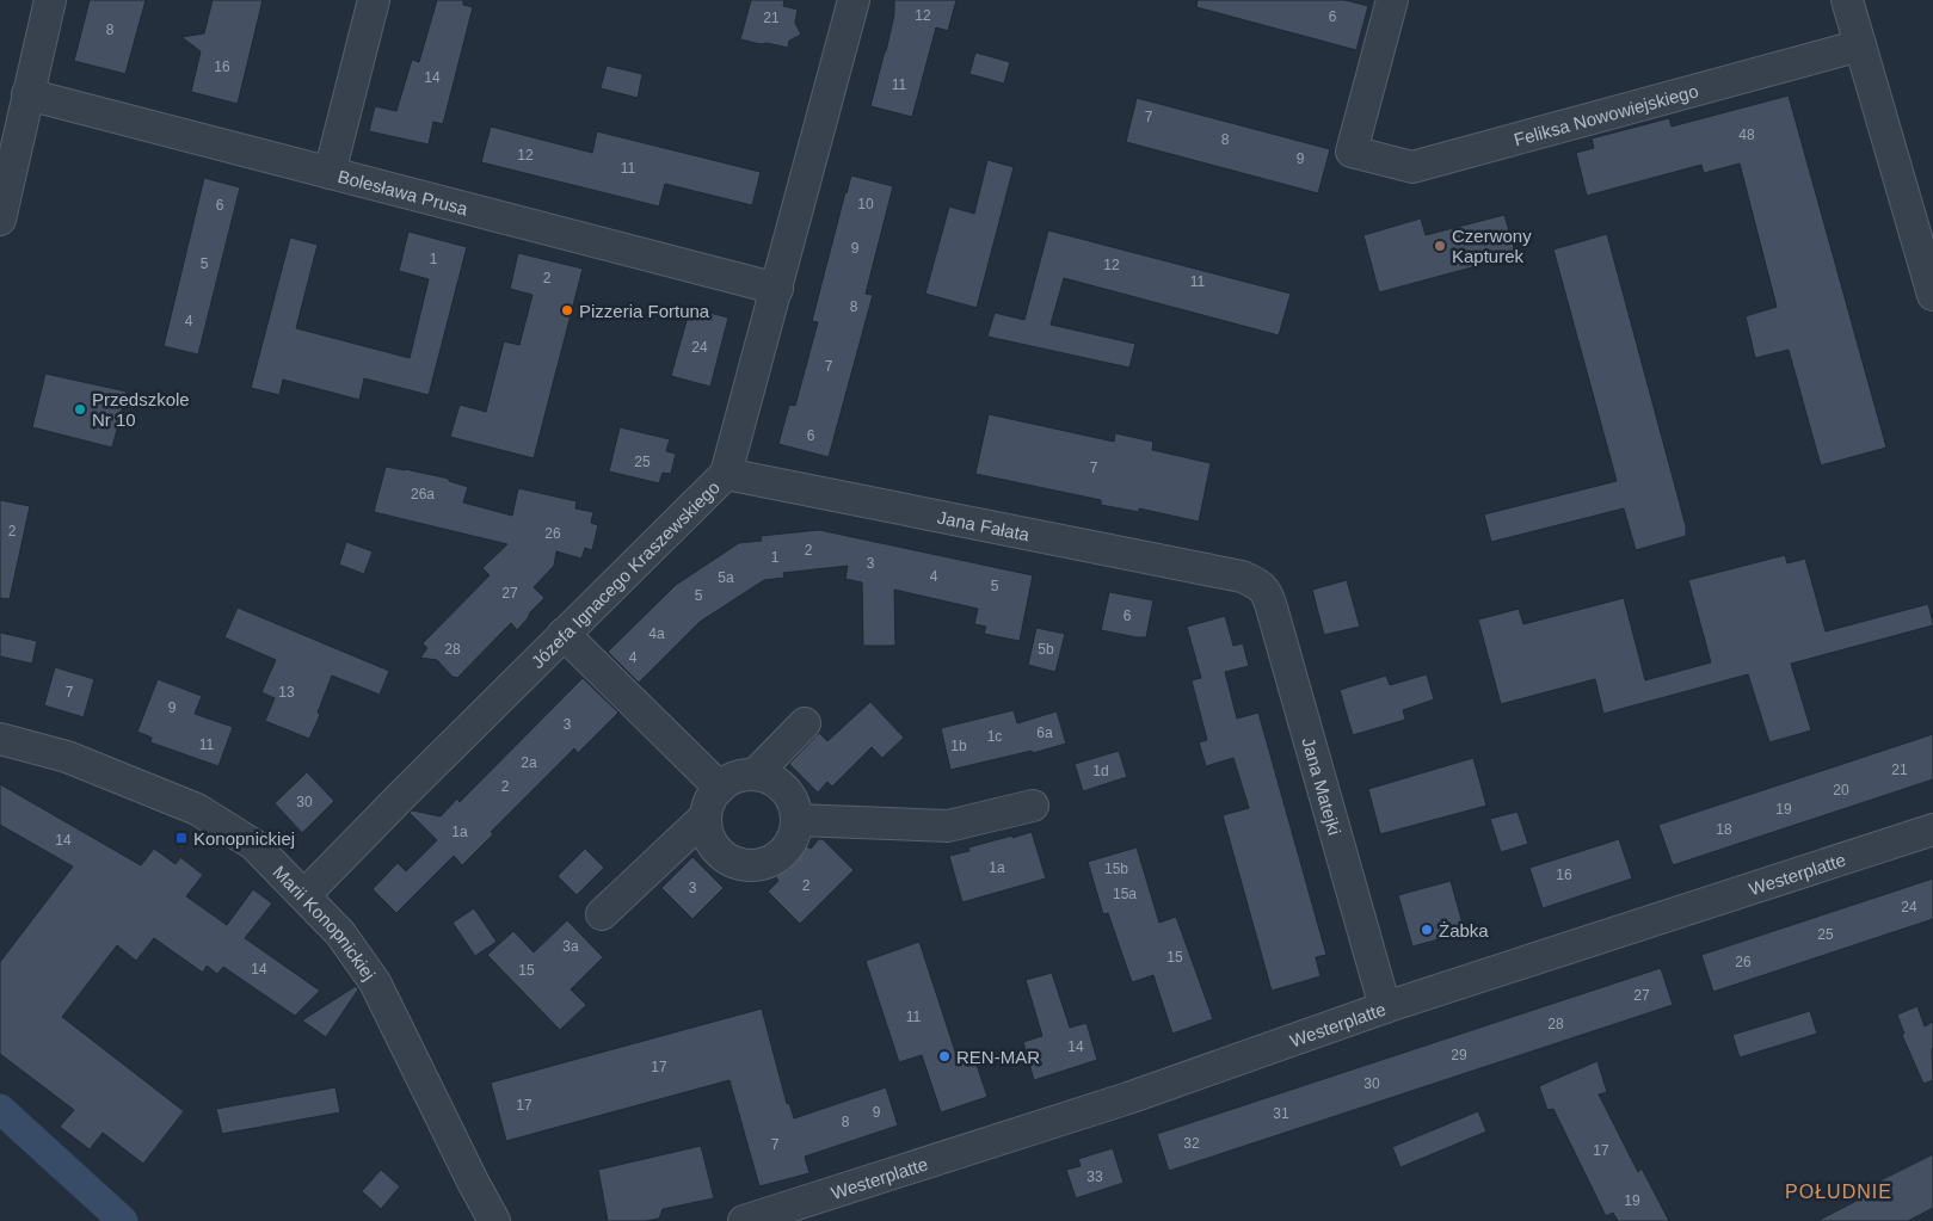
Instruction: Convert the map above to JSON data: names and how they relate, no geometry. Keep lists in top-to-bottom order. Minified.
{"streets":{"street":["Feliksa Nowowiejskiego","Bolesława Prusa","Jana Fałata","Józefa Ignacego Kraszewskiego","Jana Matejki","Westerplatte","Marii Konopnickiej"]},"crossings":[["Bolesława Prusa","Józefa Ignacego Kraszewskiego"],["Jana Fałata","Józefa Ignacego Kraszewskiego"],["Jana Fałata","Jana Matejki"],["Józefa Ignacego Kraszewskiego","Marii Konopnickiej"],["Jana Matejki","Westerplatte"]],"districts":["POŁUDNIE"],"places":{"other":["Czerwony Kapturek","Pizzeria Fortuna","Przedszkole Nr 10","Żabka","REN-MAR"],"transit":["Konopnickiej"]},"house_numbers":["12","6","21","8","16","14","11","7","48","8","12","9","11","10","6","9","1","5","12","2","11","8","4","24","7","6","25","7","26a","2","26","2","1","3","4","5a","5","27","5","6","4a","28","5b","4","7","13","9","3","6a","1c","11","1b","2a","21","1d","2","20","30","19","18","1a","14","1a","15b","16","2","3","15a","24","25","3a","15","26","14","15","27","11","28","14","29","17","30","17","9","31","8","32","7","17","33","19"]}
